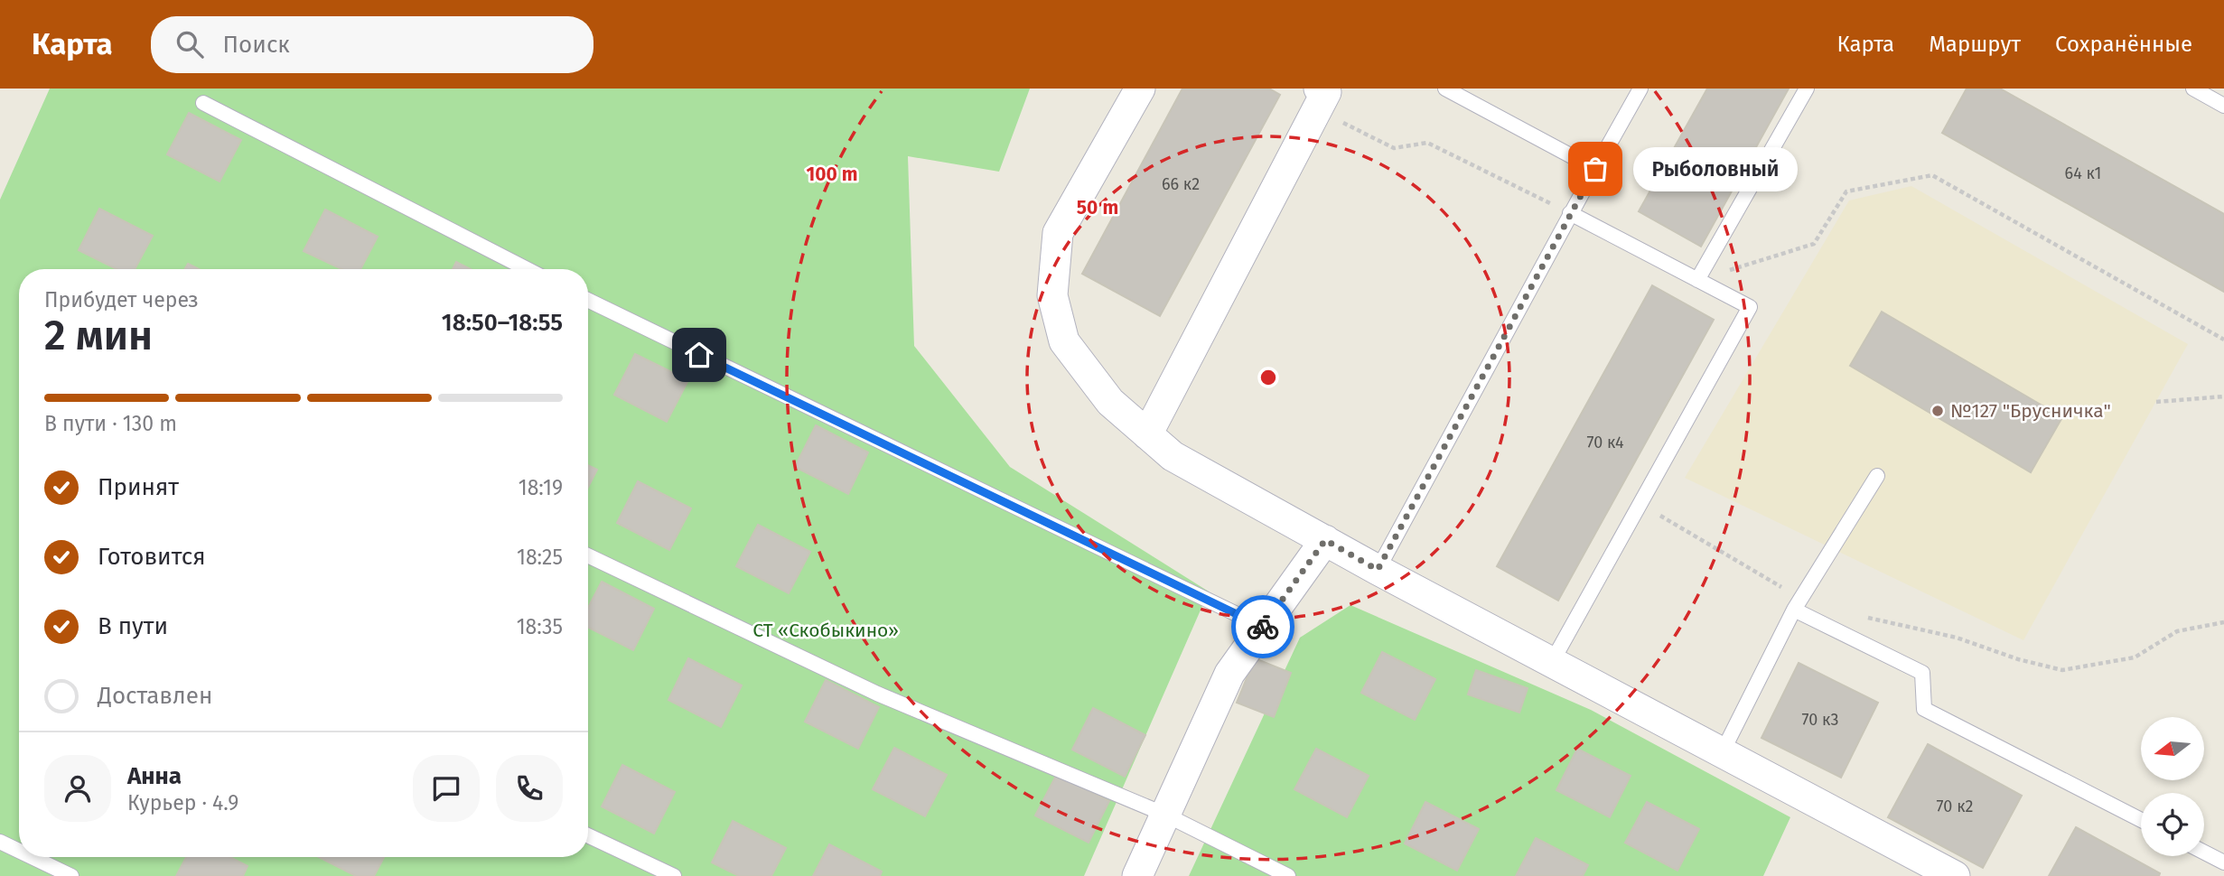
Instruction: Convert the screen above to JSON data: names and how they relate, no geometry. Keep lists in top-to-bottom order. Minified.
{"parks":["СТ «Скобыкино»"],"places":["Рыболовный","№127 \"Брусничка\""],"house_numbers":["64 к1","66 к2","70 к4","70 к3","70 к2"],"north":"left","page":{"header":"Карта","search":"Поиск","nav":["Карта","Маршрут","Сохранённые"],"bubble":"Рыболовный","heading":["2 мин","Прибудет через","18:50–18:55"],"panel":["Анна","Курьер · 4.9"],"bar":"В пути · 130 m","list":[["Принят","18:19"],["Готовится","18:25"],["В пути","18:35"],"Доставлен"]},"rings":["100 m","50 m"]}
